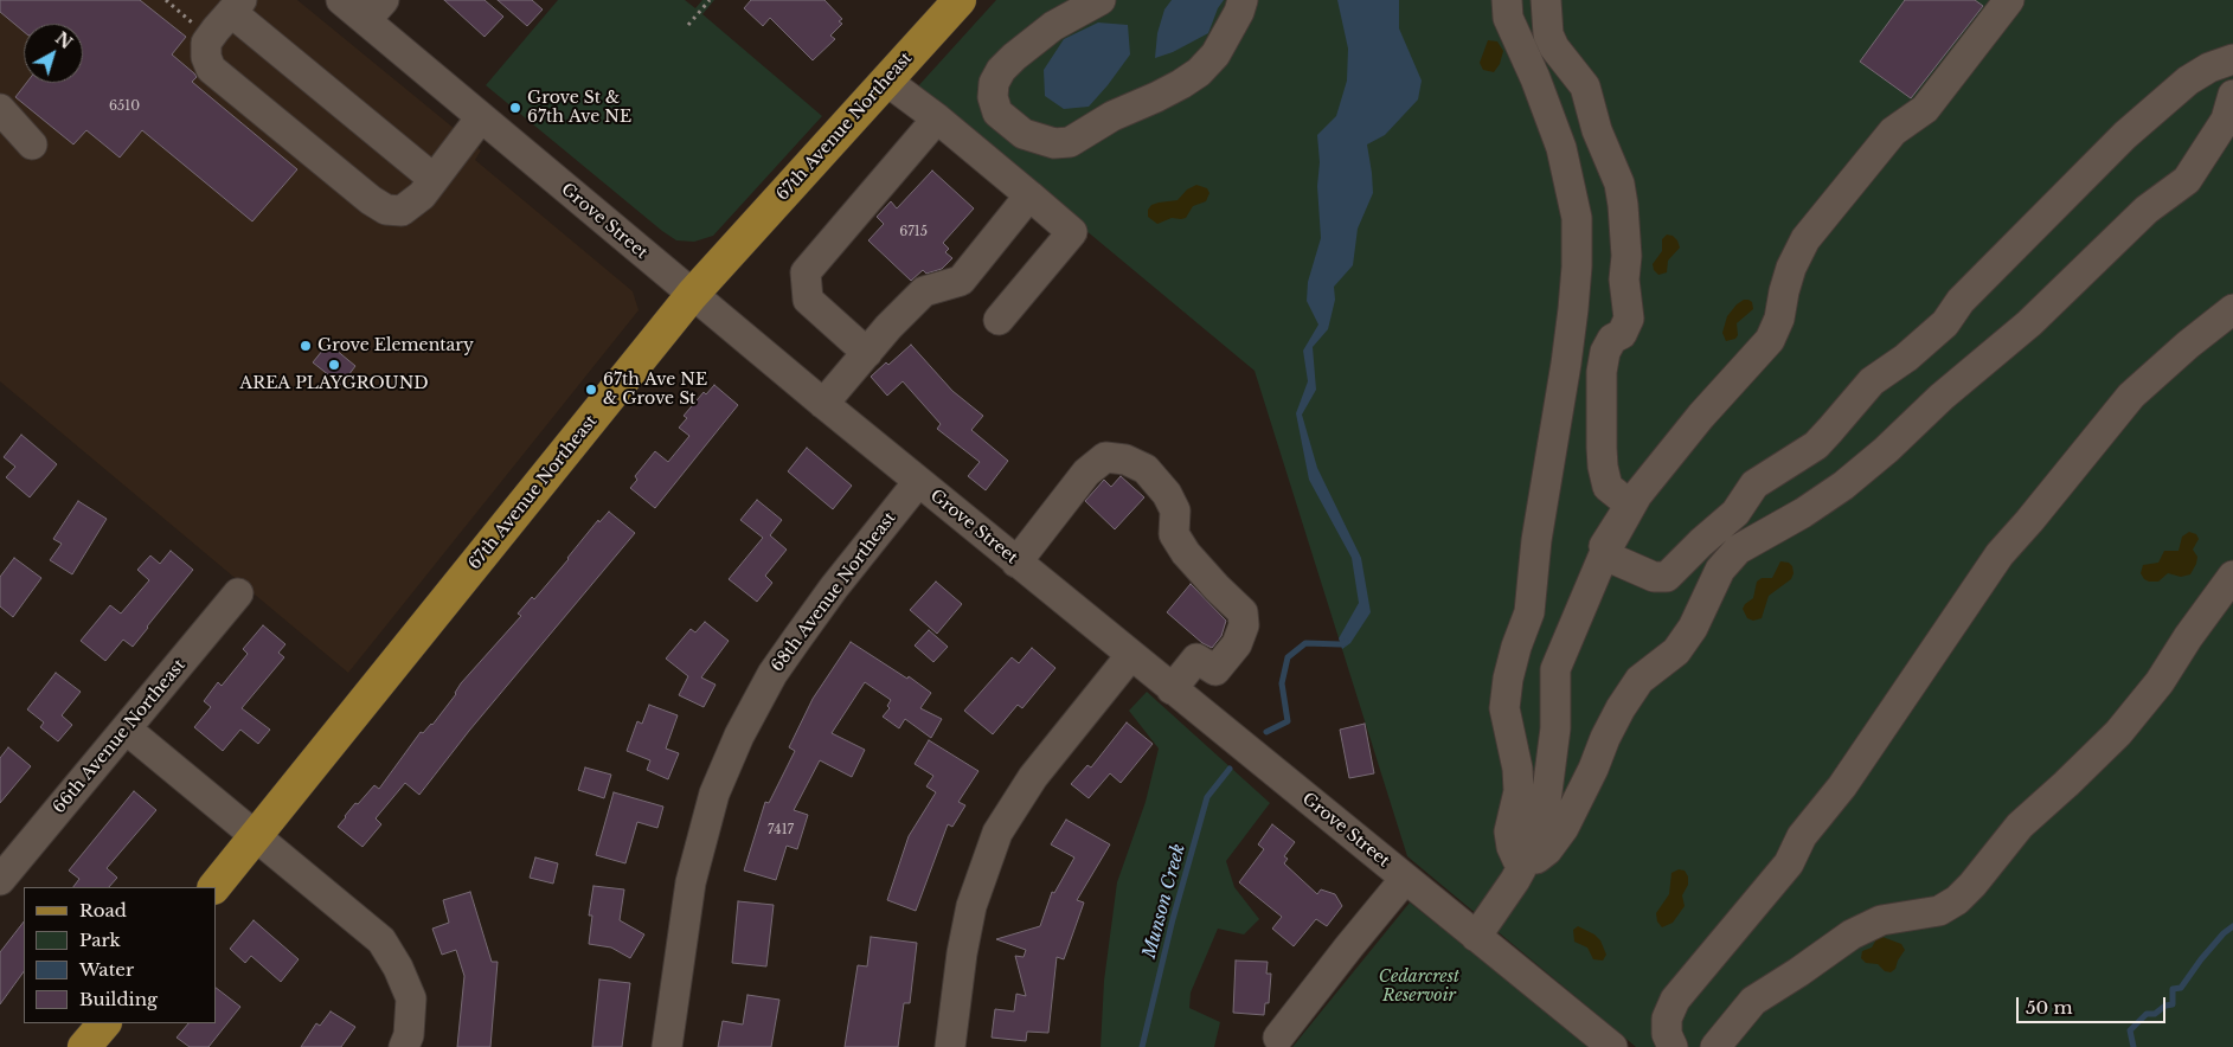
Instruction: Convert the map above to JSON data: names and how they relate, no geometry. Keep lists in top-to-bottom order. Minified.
{"streets":{"main road":["67th Avenue Northeast"],"street":["Grove Street","68th Avenue Northeast","66th Avenue Northeast"]},"crossings":[["67th Avenue Northeast","Grove Street"],["Grove Street","68th Avenue Northeast"]],"water":["Munson Creek"],"parks":["Cedarcrest Reservoir"],"places":["Grove St & 67th Ave NE","Grove Elementary","AREA PLAYGROUND","67th Ave NE & Grove St"],"house_numbers":["6510","6715","7417"],"legend":["Road","Park","Water","Building"],"scale_bar":"50 m","north":"top right"}
